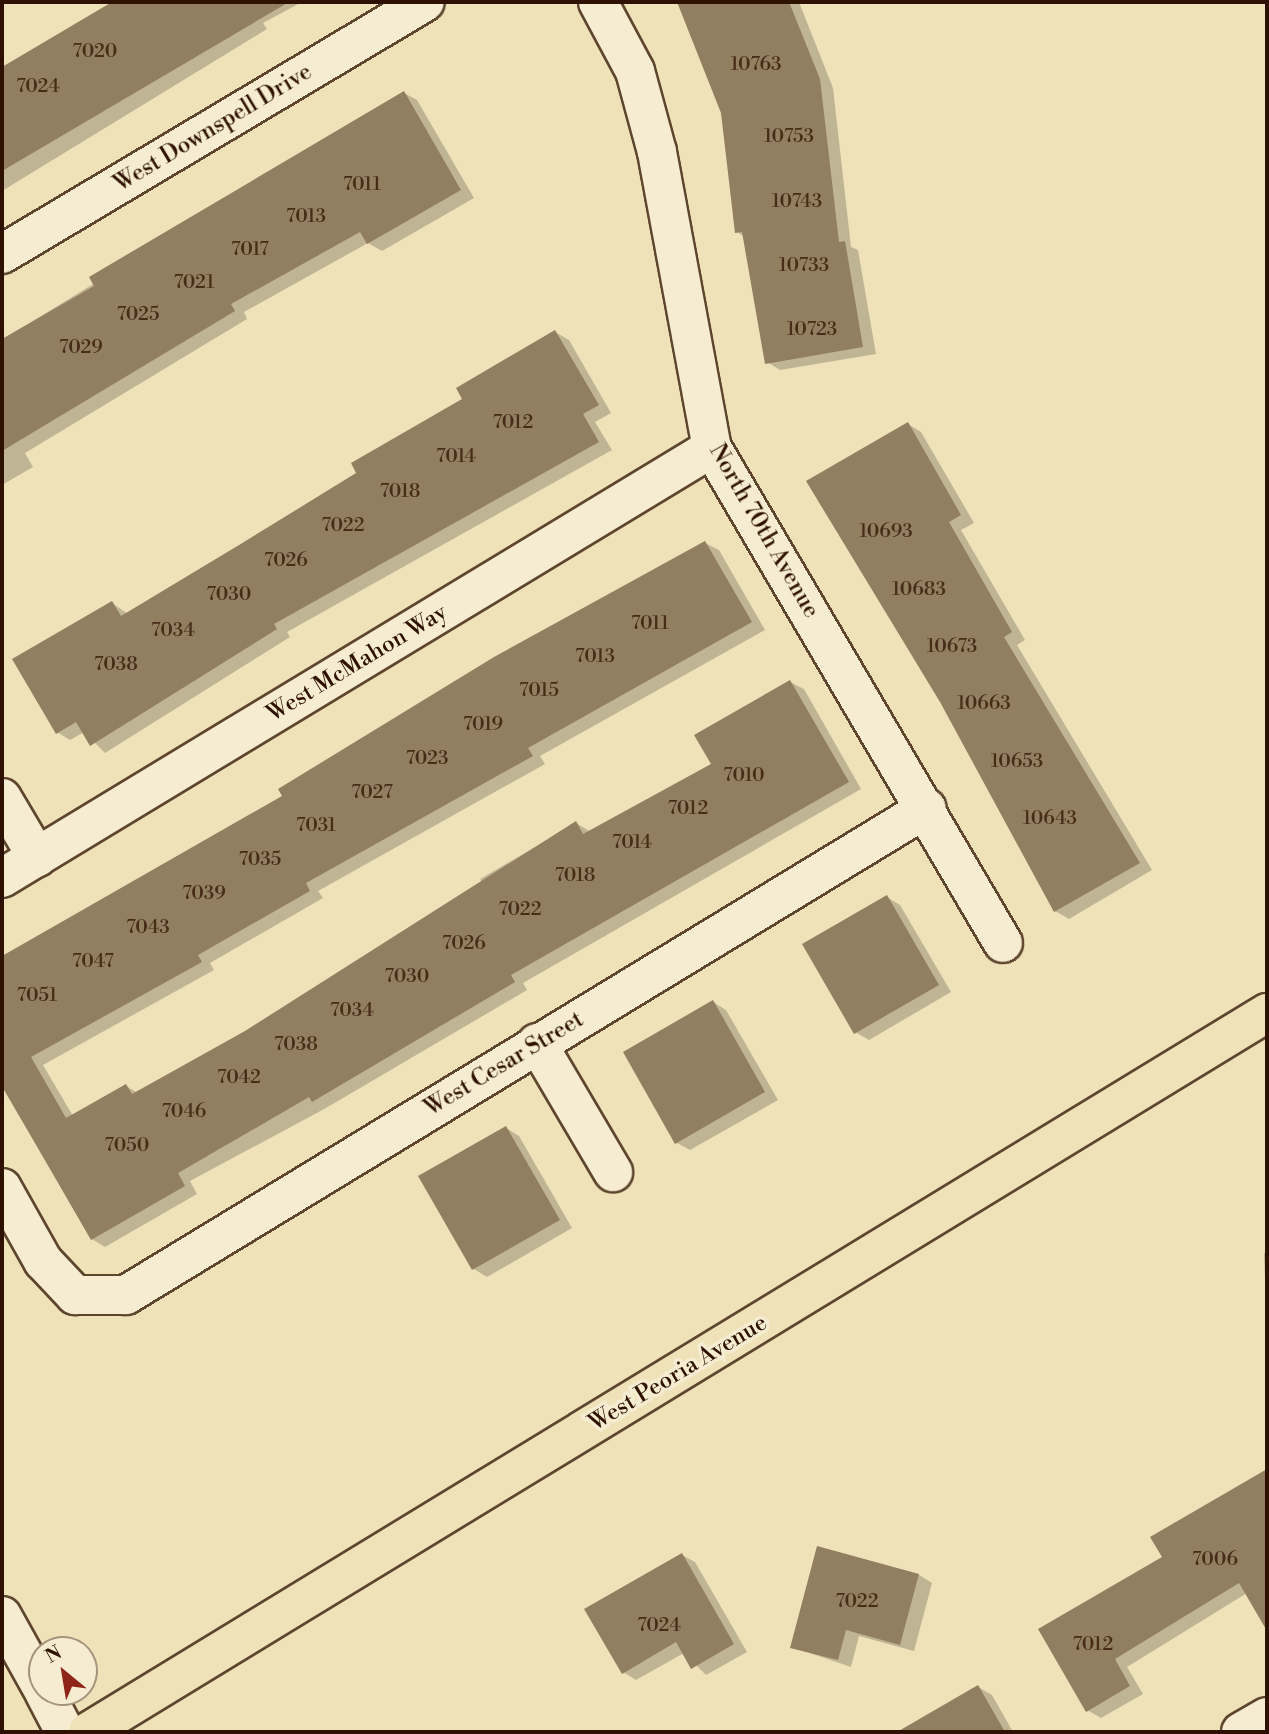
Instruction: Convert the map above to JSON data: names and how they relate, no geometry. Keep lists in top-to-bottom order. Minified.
{"streets":{"main road":["West Peoria Avenue"],"street":["West Downspell Drive","North 70th Avenue","West McMahon Way","West Cesar Street"]},"crossings":[["North 70th Avenue","West McMahon Way"],["North 70th Avenue","West Cesar Street"]],"house_numbers":["7020","10763","7024","10753","7011","10743","7013","7017","10733","7021","7025","10723","7029","7012","7014","7018","7022","10693","7026","10683","7030","7011","7034","10673","7013","7038","7015","10663","7019","7023","10653","7010","7027","7012","10643","7031","7014","7035","7018","7039","7022","7043","7026","7047","7030","7051","7034","7038","7042","7046","7050","7006","7022","7024","7012"],"north":"top left"}
